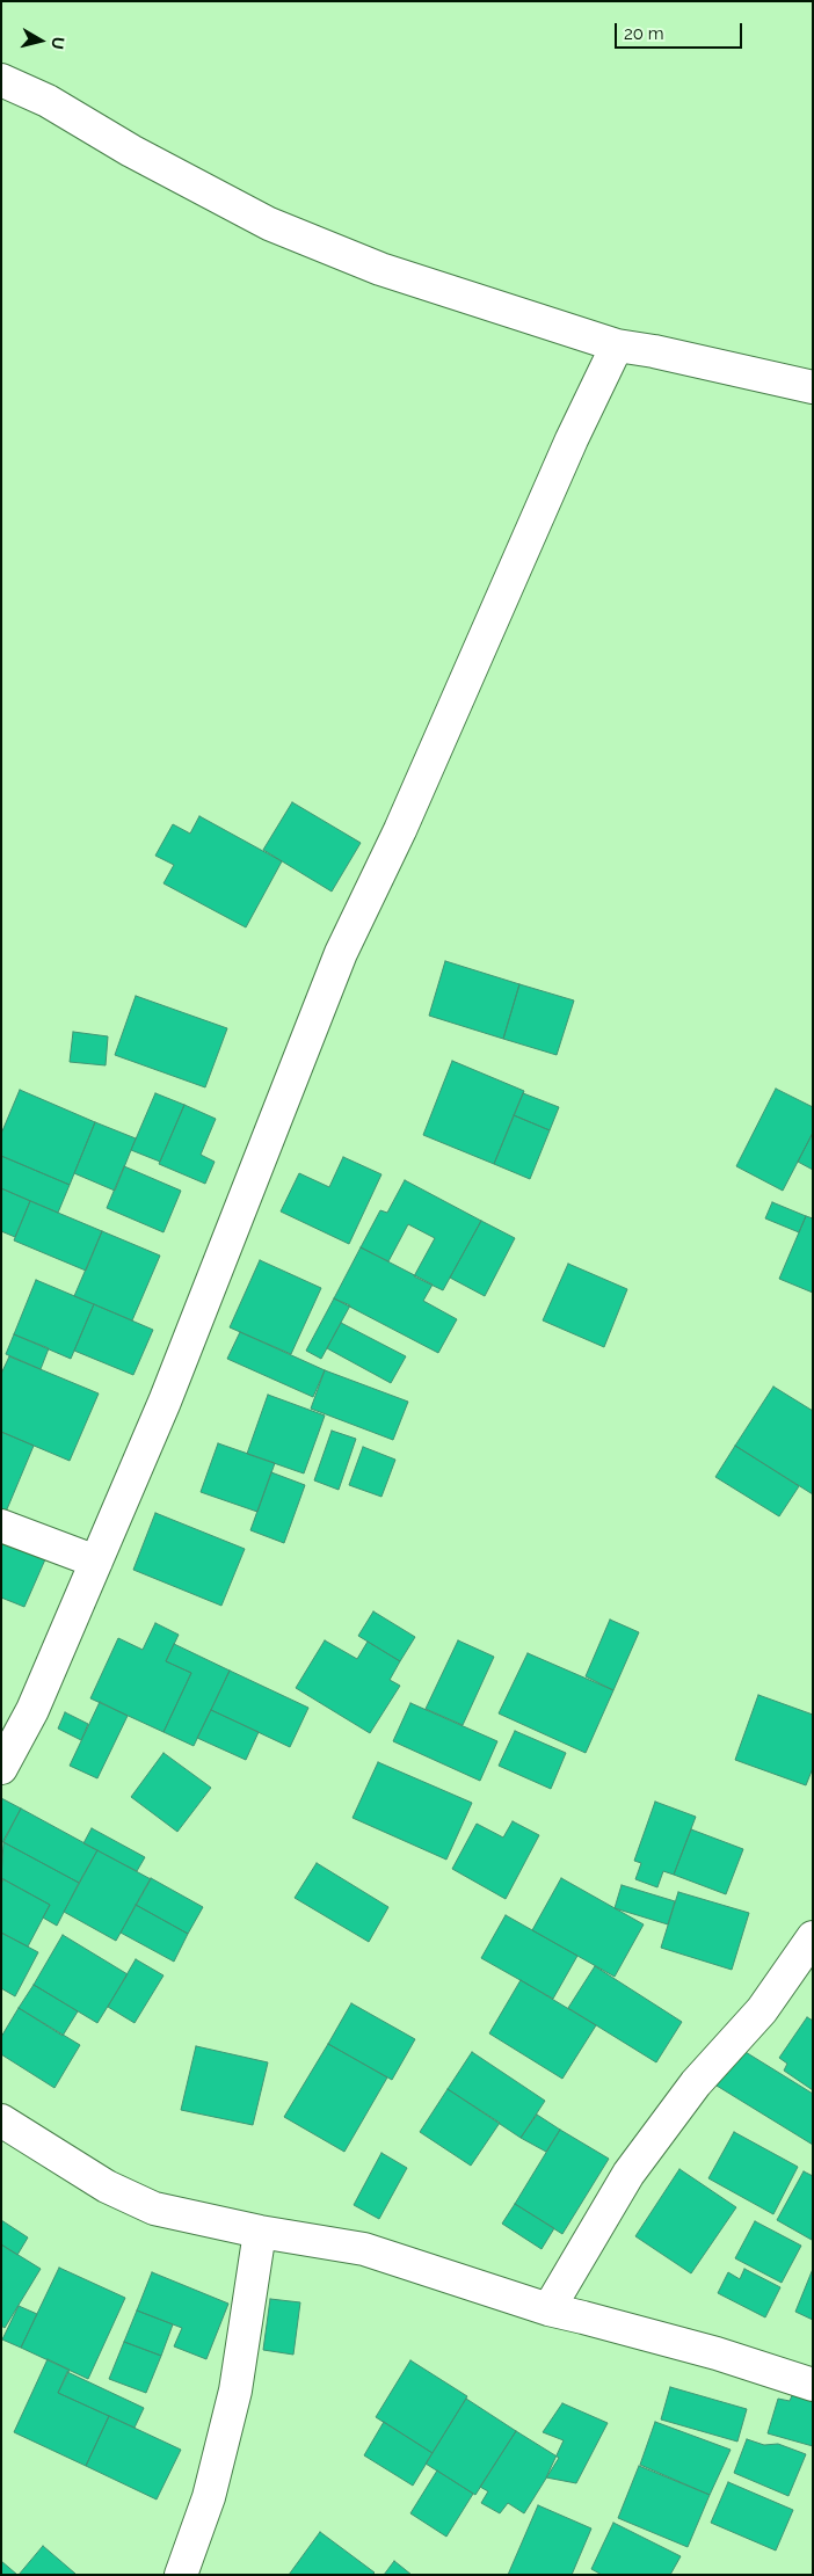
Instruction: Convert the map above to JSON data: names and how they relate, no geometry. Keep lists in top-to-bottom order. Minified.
{"scale_bar":"20 m","north":"right"}
